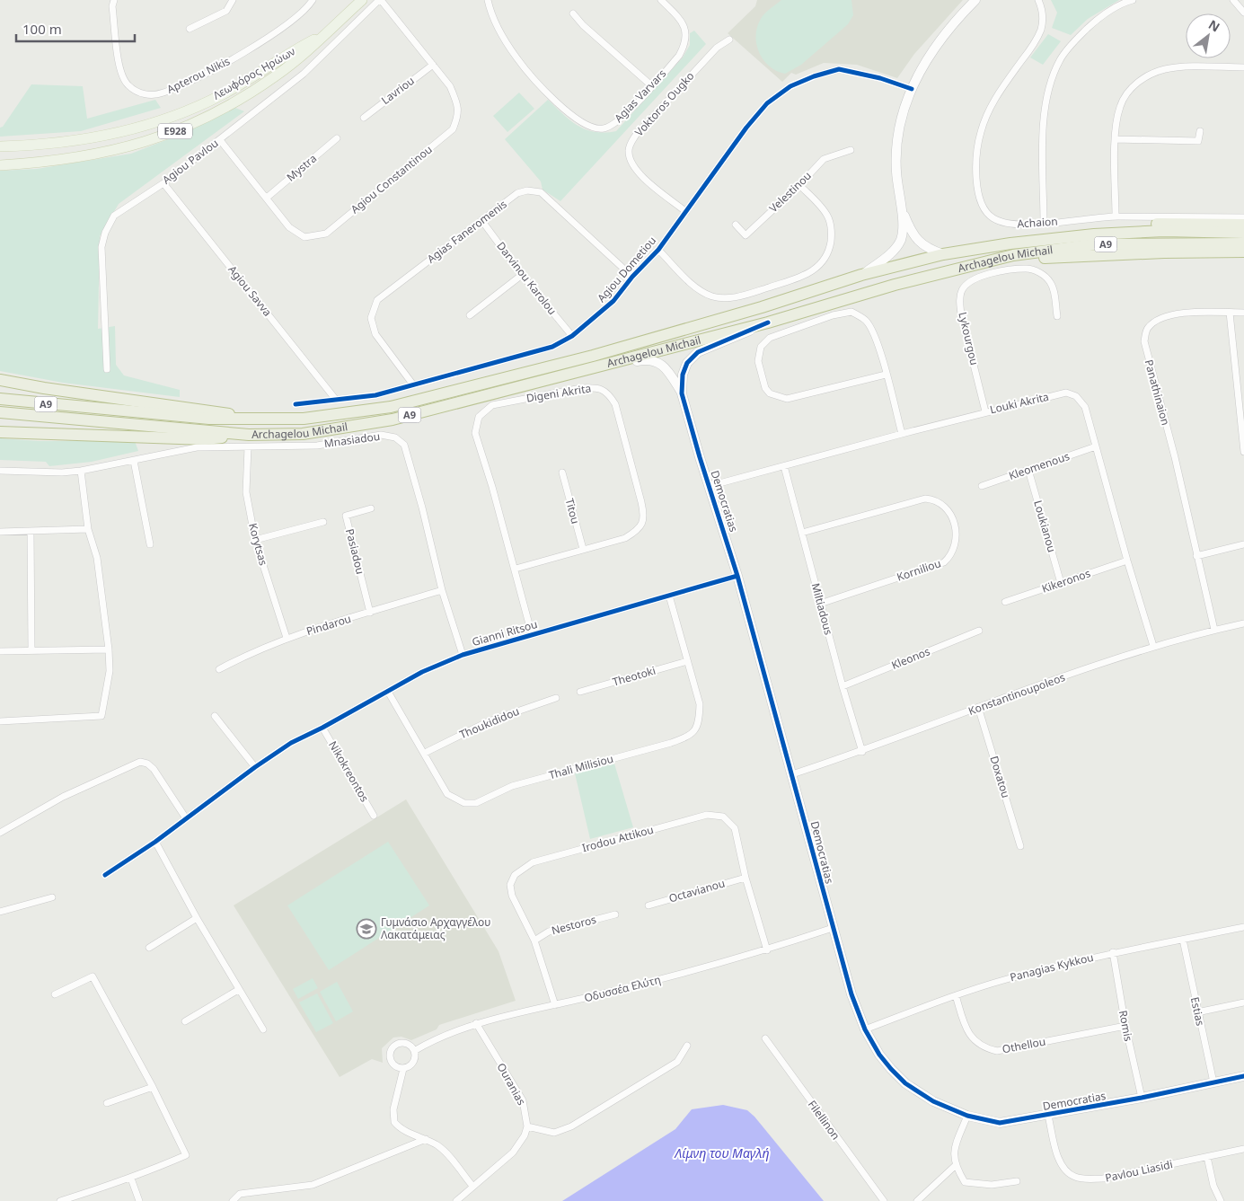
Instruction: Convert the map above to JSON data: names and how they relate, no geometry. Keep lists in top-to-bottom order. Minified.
{"streets":{"highway":["A9","Archagelou Michail"],"main road":["Λεωφόρος Ηρώων","E928"],"street":["Apterou Nikis","Lavriou","Agias Varvars","Voktoros Ougko","Agiou Pavlou","Mystra","Agiou Constantinou","Velestinou","Achaion","Agias Faneromenis","Agiou Dometiou","Darvinou Karolou","Agiou Savva","Lykourgou","Panathinaion","Digeni Akrita","Louki Akrita","Mnasiadou","Kleomenous","Democratias","Titou","Loukianou","Korytsas","Pasiadou","Korniliou","Kikeronos","Miltiadous","Pindarou","Gianni Ritsou","Kleonos","Theotoki","Konstantinoupoleos","Thoukididou","Thali Milisiou","Nikokreontos","Doxatou","Irodou Attikou","Octavianou","Nestoros","Panagias Kykkou","Οδυσσέα Ελύτη","Estias","Romis","Othellou","Ouranias","Filellinon","Pavlou Liasidi"]},"crossings":[["Lavriou","Agiou Constantinou"],["Voktoros Ougko","Agiou Dometiou"],["Agiou Pavlou","Agiou Constantinou"],["Agiou Pavlou","Agiou Savva"],["Mystra","Agiou Constantinou"],["Agias Faneromenis","Agiou Dometiou"],["Agias Faneromenis","Darvinou Karolou"],["Archagelou Michail","Democratias"],["Agiou Dometiou","Darvinou Karolou"],["Agiou Dometiou","Agiou Savva"],["Lykourgou","Louki Akrita"],["Panathinaion","Konstantinoupoleos"],["Digeni Akrita","Titou"],["Digeni Akrita","Gianni Ritsou"],["Louki Akrita","Kleomenous"],["Louki Akrita","Democratias"],["Louki Akrita","Kikeronos"],["Louki Akrita","Miltiadous"],["Louki Akrita","Konstantinoupoleos"],["Mnasiadou","Korytsas"],["Mnasiadou","Pindarou"],["Mnasiadou","Gianni Ritsou"],["Kleomenous","Loukianou"],["Democratias","Gianni Ritsou"],["Democratias","Konstantinoupoleos"],["Democratias","Panagias Kykkou"],["Democratias","Οδυσσέα Ελύτη"],["Democratias","Estias"],["Democratias","Romis"],["Democratias","Pavlou Liasidi"],["Loukianou","Kikeronos"],["Korytsas","Pindarou"],["Pasiadou","Pindarou"],["Korniliou","Miltiadous"],["Miltiadous","Kleonos"],["Miltiadous","Konstantinoupoleos"],["Gianni Ritsou","Thali Milisiou"],["Gianni Ritsou","Nikokreontos"],["Theotoki","Thali Milisiou"],["Konstantinoupoleos","Doxatou"],["Thoukididou","Thali Milisiou"],["Irodou Attikou","Octavianou"],["Irodou Attikou","Nestoros"],["Irodou Attikou","Οδυσσέα Ελύτη"],["Panagias Kykkou","Estias"],["Panagias Kykkou","Romis"],["Panagias Kykkou","Othellou"],["Οδυσσέα Ελύτη","Ouranias"],["Romis","Othellou"]],"water":["Λίμνη του Μαγλή"],"places":{"school or university":["Γυμνάσιο Αρχαγγέλου Λακατάμειας"]},"scale_bar":"100 m","north":"top right"}
